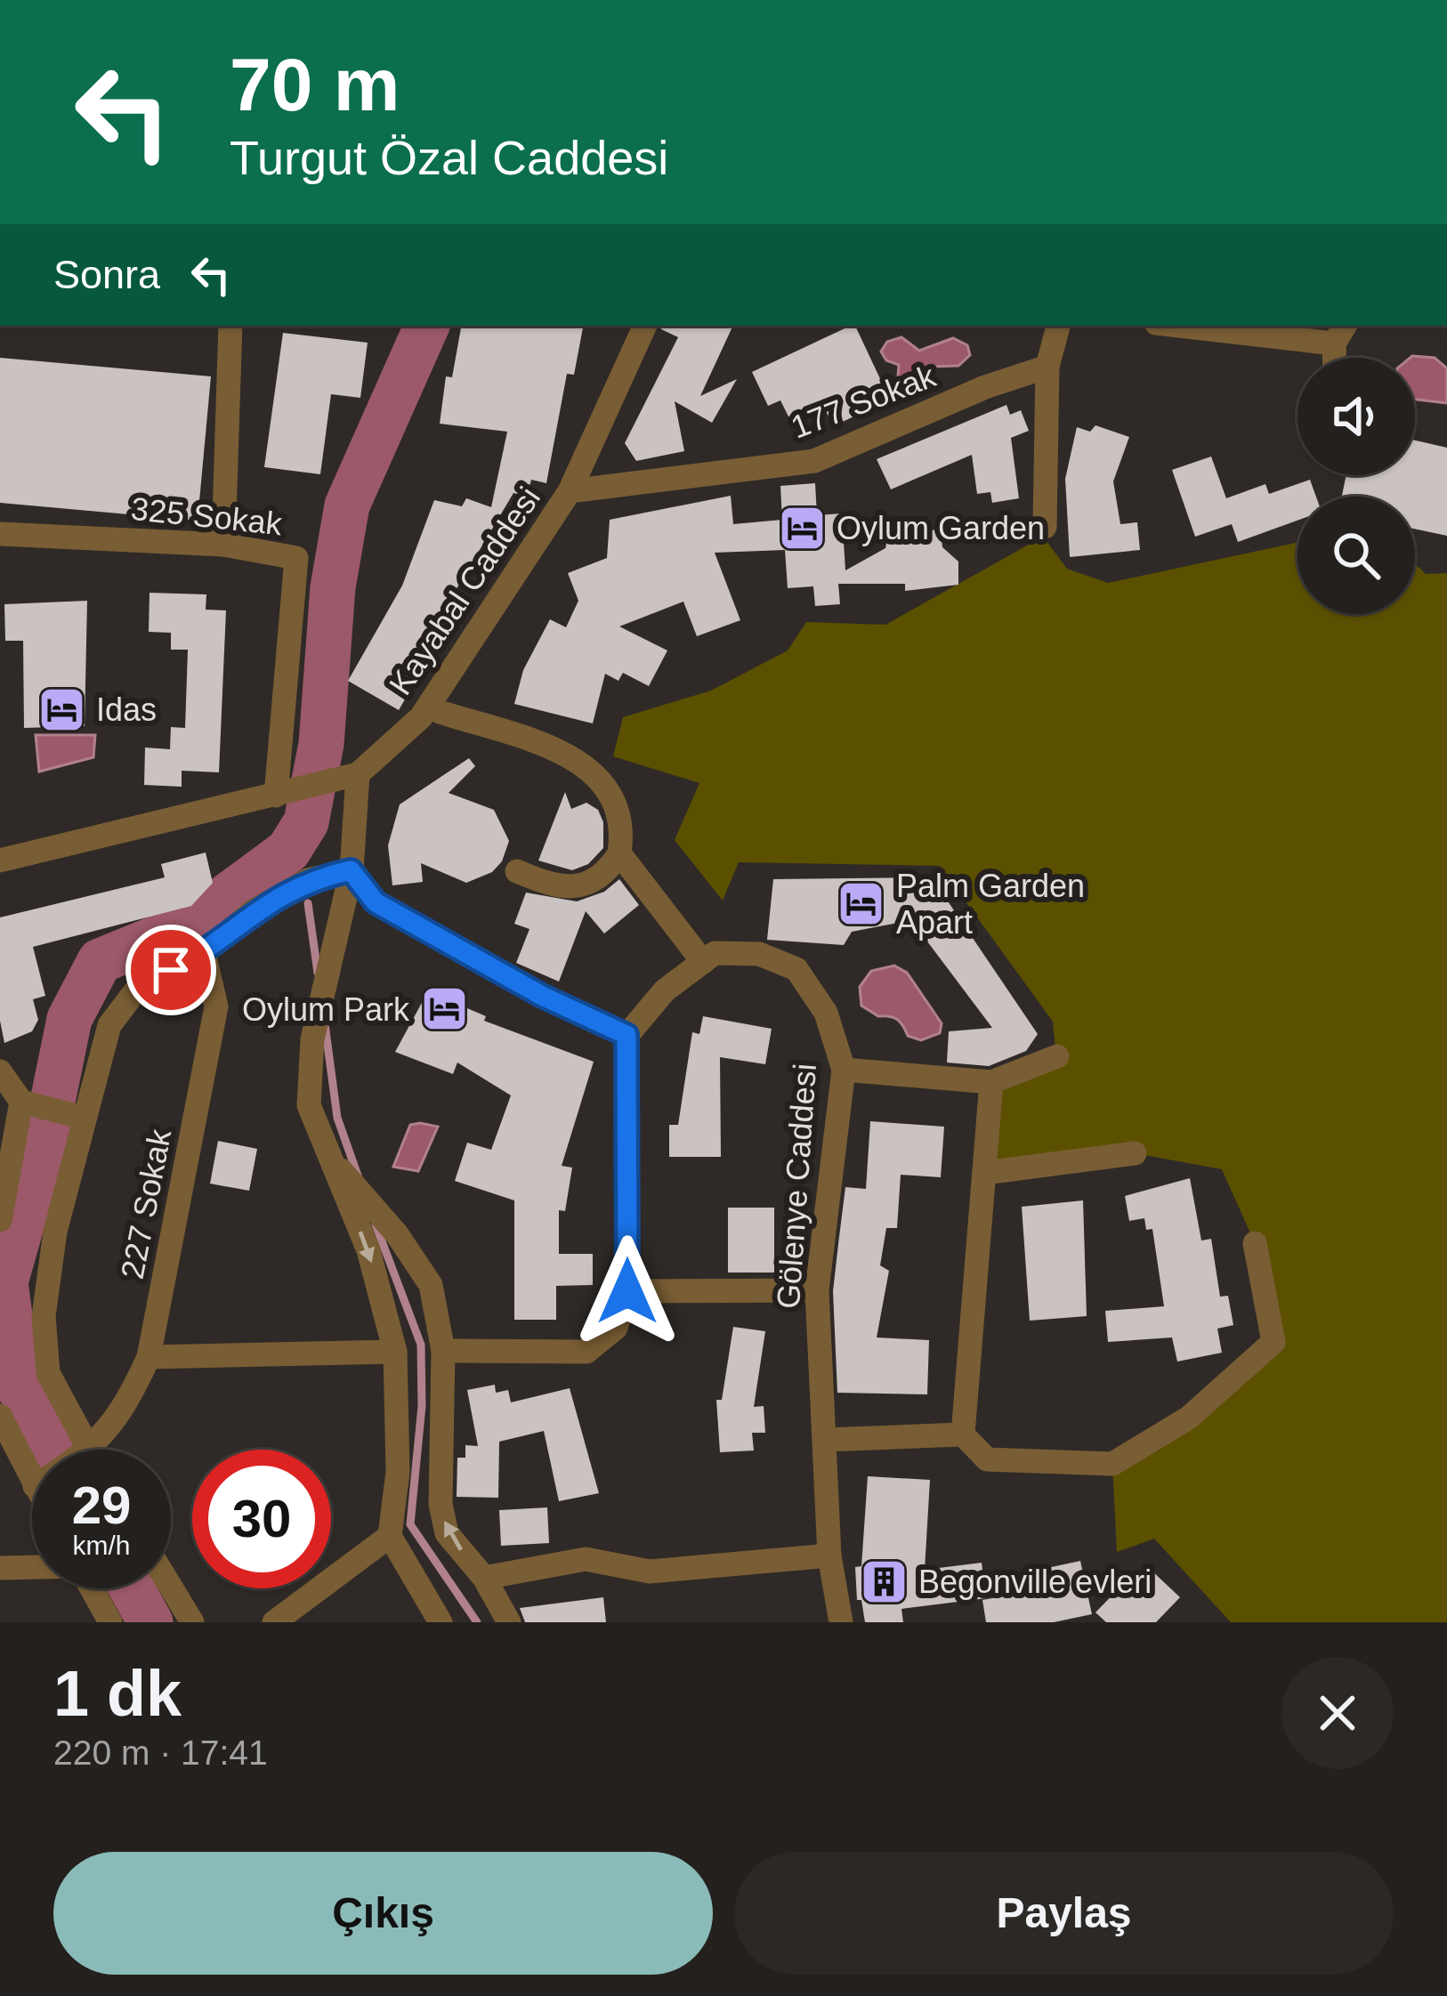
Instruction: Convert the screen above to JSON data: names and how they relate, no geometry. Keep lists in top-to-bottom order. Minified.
{"streets":{"street":["177 Sokak","325 Sokak","Kayabal Caddesi","Gölenye Caddesi","227 Sokak"]},"crossings":[["177 Sokak","Kayabal Caddesi"],["325 Sokak","Kayabal Caddesi"]],"places":{"hotel":["Oylum Garden","Idas","Palm Garden Apart","Oylum Park"],"building":["Begonville evleri"]},"page":{"turn":["70 m","Turgut Özal Caddesi"],"then":"Sonra","speed":"29 km/h","limit":"30","heading":["1 dk","220 m · 17:41"],"buttons":["Çıkış","Paylaş"]}}
